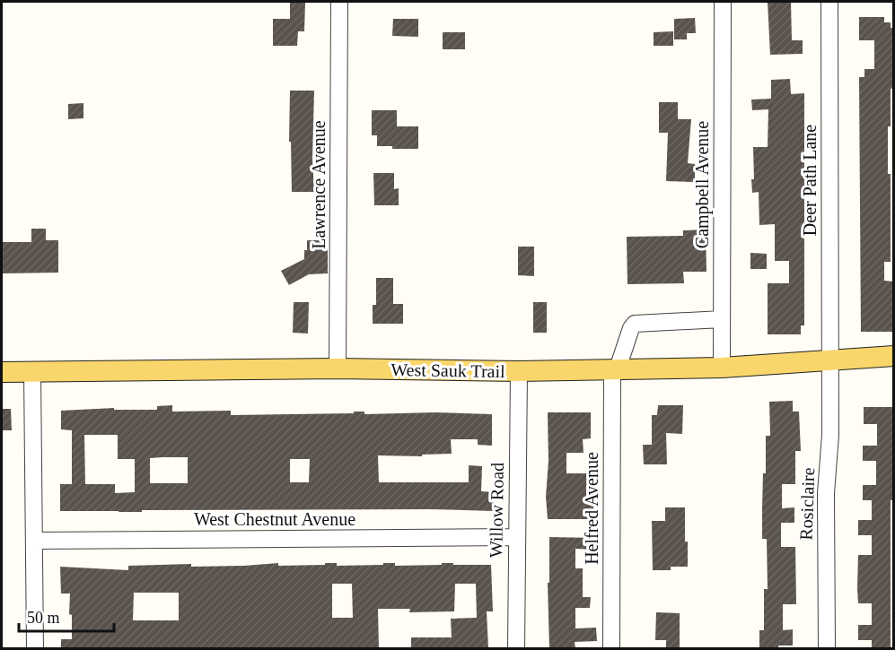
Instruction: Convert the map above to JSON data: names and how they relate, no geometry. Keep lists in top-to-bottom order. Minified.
{"streets":{"main road":["West Sauk Trail"],"street":["Deer Path Lane","Lawrence Avenue","Campbell Avenue","Rosiclaire","Helfred Avenue","Willow Road","West Chestnut Avenue"]},"crossings":[["Deer Path Lane","West Sauk Trail"],["Deer Path Lane","Rosiclaire"],["Lawrence Avenue","West Sauk Trail"],["Campbell Avenue","West Sauk Trail"],["Campbell Avenue","Helfred Avenue"],["West Sauk Trail","Rosiclaire"],["West Sauk Trail","Helfred Avenue"],["West Sauk Trail","Willow Road"],["Willow Road","West Chestnut Avenue"]],"scale_bar":"50 m"}
